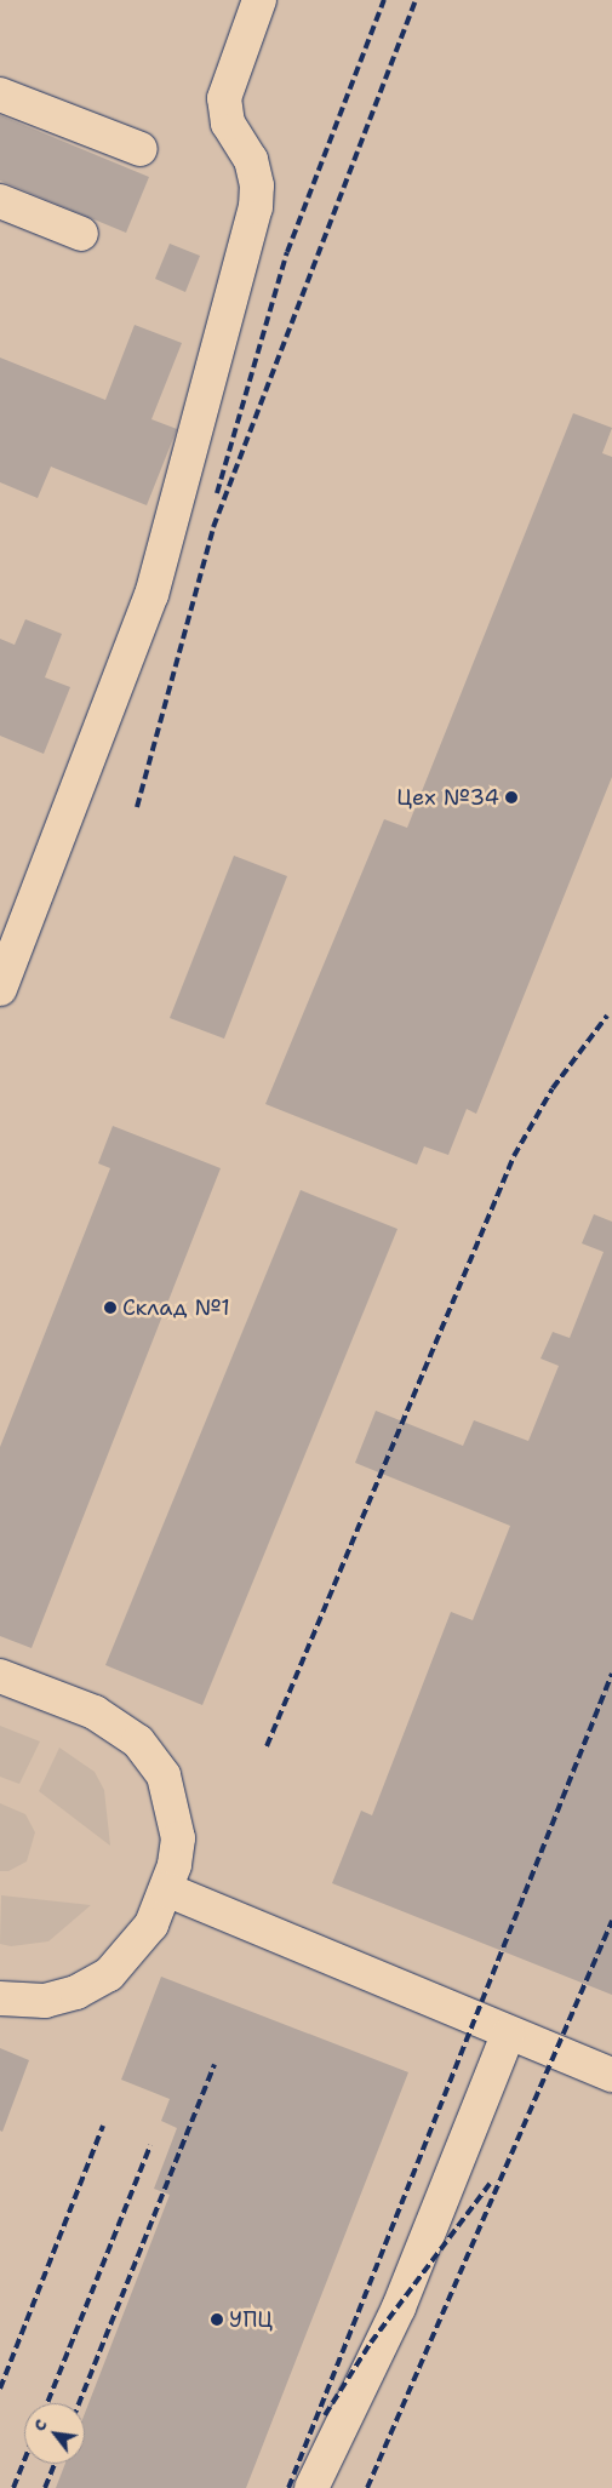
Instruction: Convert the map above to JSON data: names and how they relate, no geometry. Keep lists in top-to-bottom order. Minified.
{"places":["Цех №34","Склад №1","УПЦ"],"north":"top left"}
